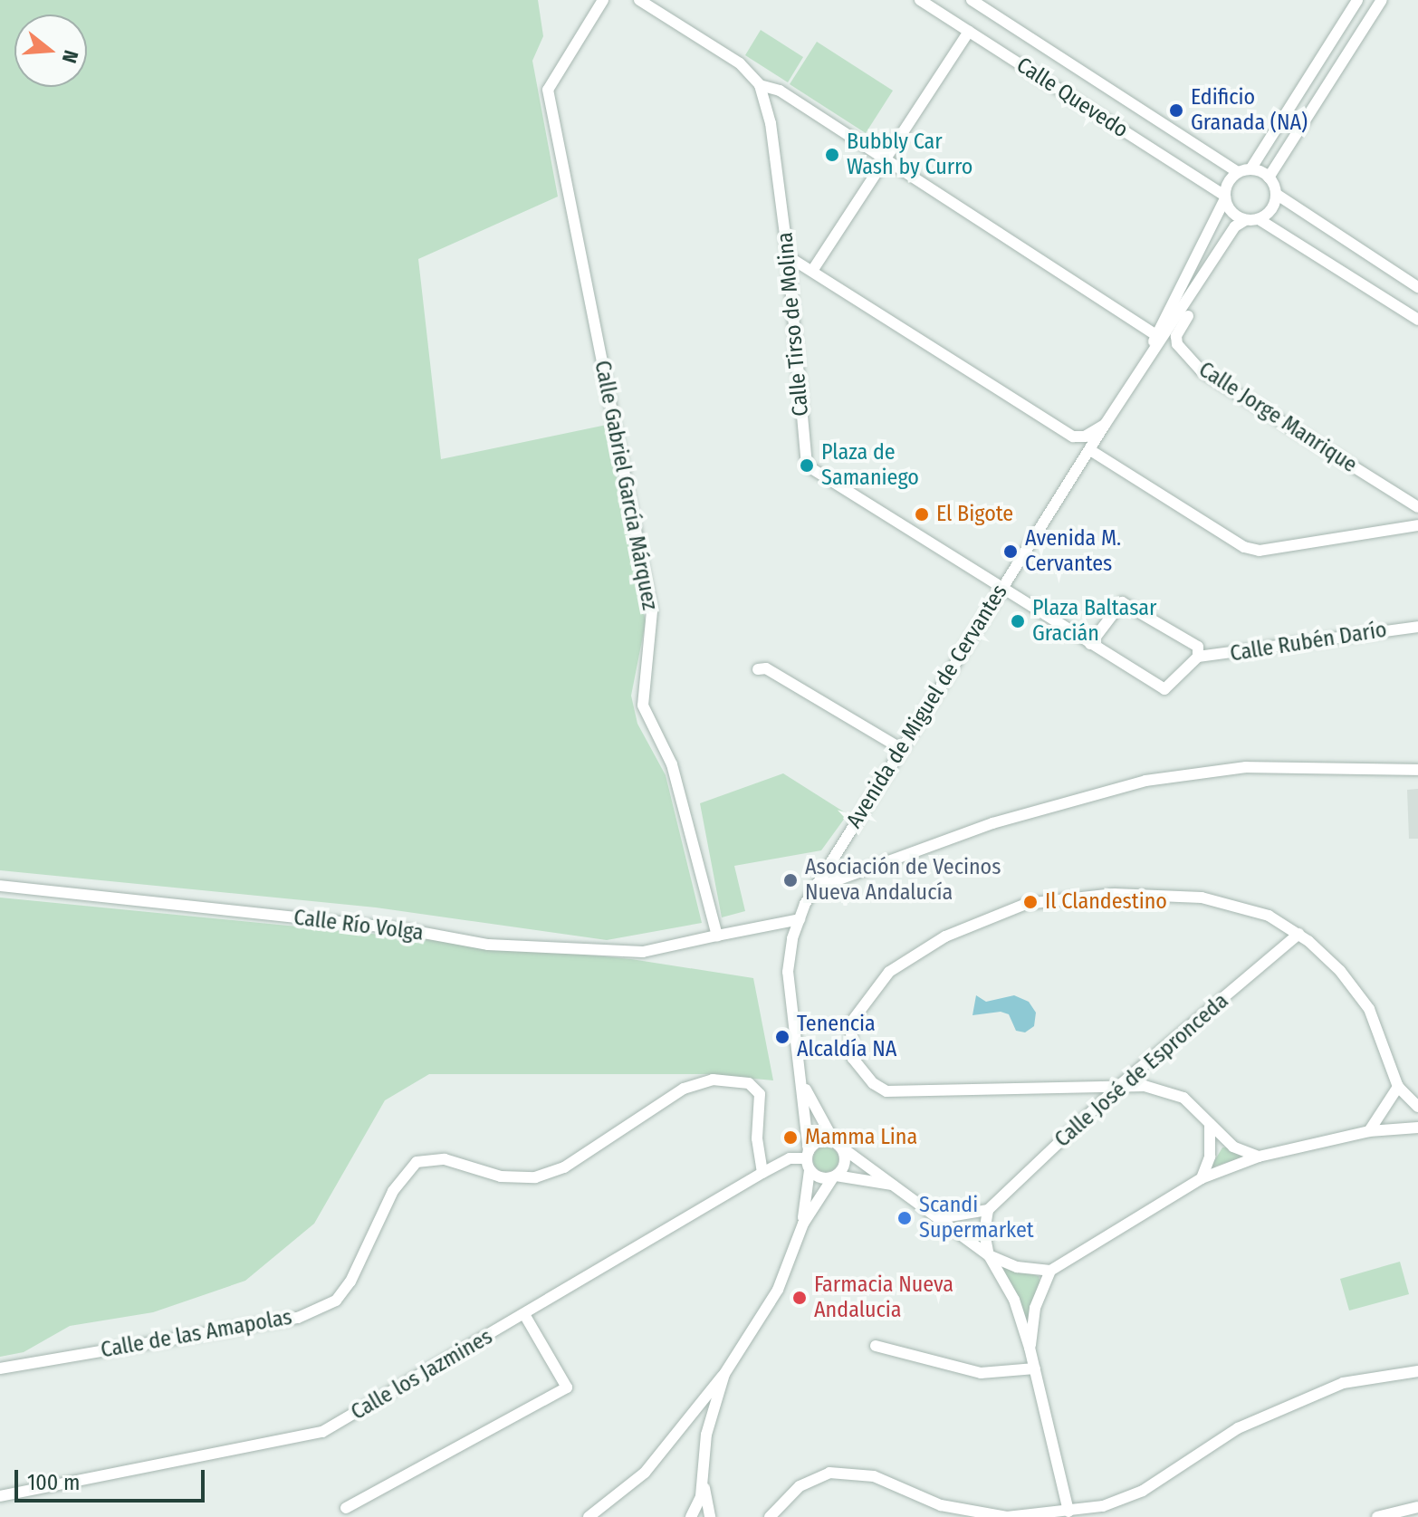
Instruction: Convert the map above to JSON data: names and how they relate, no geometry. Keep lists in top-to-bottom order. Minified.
{"streets":{"street":["Calle Quevedo","Calle Tirso de Molina","Calle Jorge Manrique","Calle Gabriel García Márquez","Calle Rubén Darío","Avenida de Miguel de Cervantes","Calle Río Volga","Calle José de Espronceda","Calle de las Amapolas","Calle los Jazmines"]},"crossings":[["Calle Quevedo","Avenida de Miguel de Cervantes"],["Calle Tirso de Molina","Calle Rubén Darío"],["Calle Tirso de Molina","Avenida de Miguel de Cervantes"],["Calle Jorge Manrique","Avenida de Miguel de Cervantes"],["Calle Gabriel García Márquez","Calle Río Volga"],["Avenida de Miguel de Cervantes","Calle los Jazmines"],["Calle de las Amapolas","Calle los Jazmines"]],"places":["Edificio Granada (NA)","Bubbly Car Wash by Curro","Plaza de Samaniego","El Bigote","Avenida M. Cervantes","Plaza Baltasar Gracián","Asociación de Vecinos Nueva Andalucía","Il Clandestino","Tenencia Alcaldía NA","Mamma Lina","Scandi Supermarket","Farmacia Nueva Andalucia"],"scale_bar":"100 m","north":"right"}
